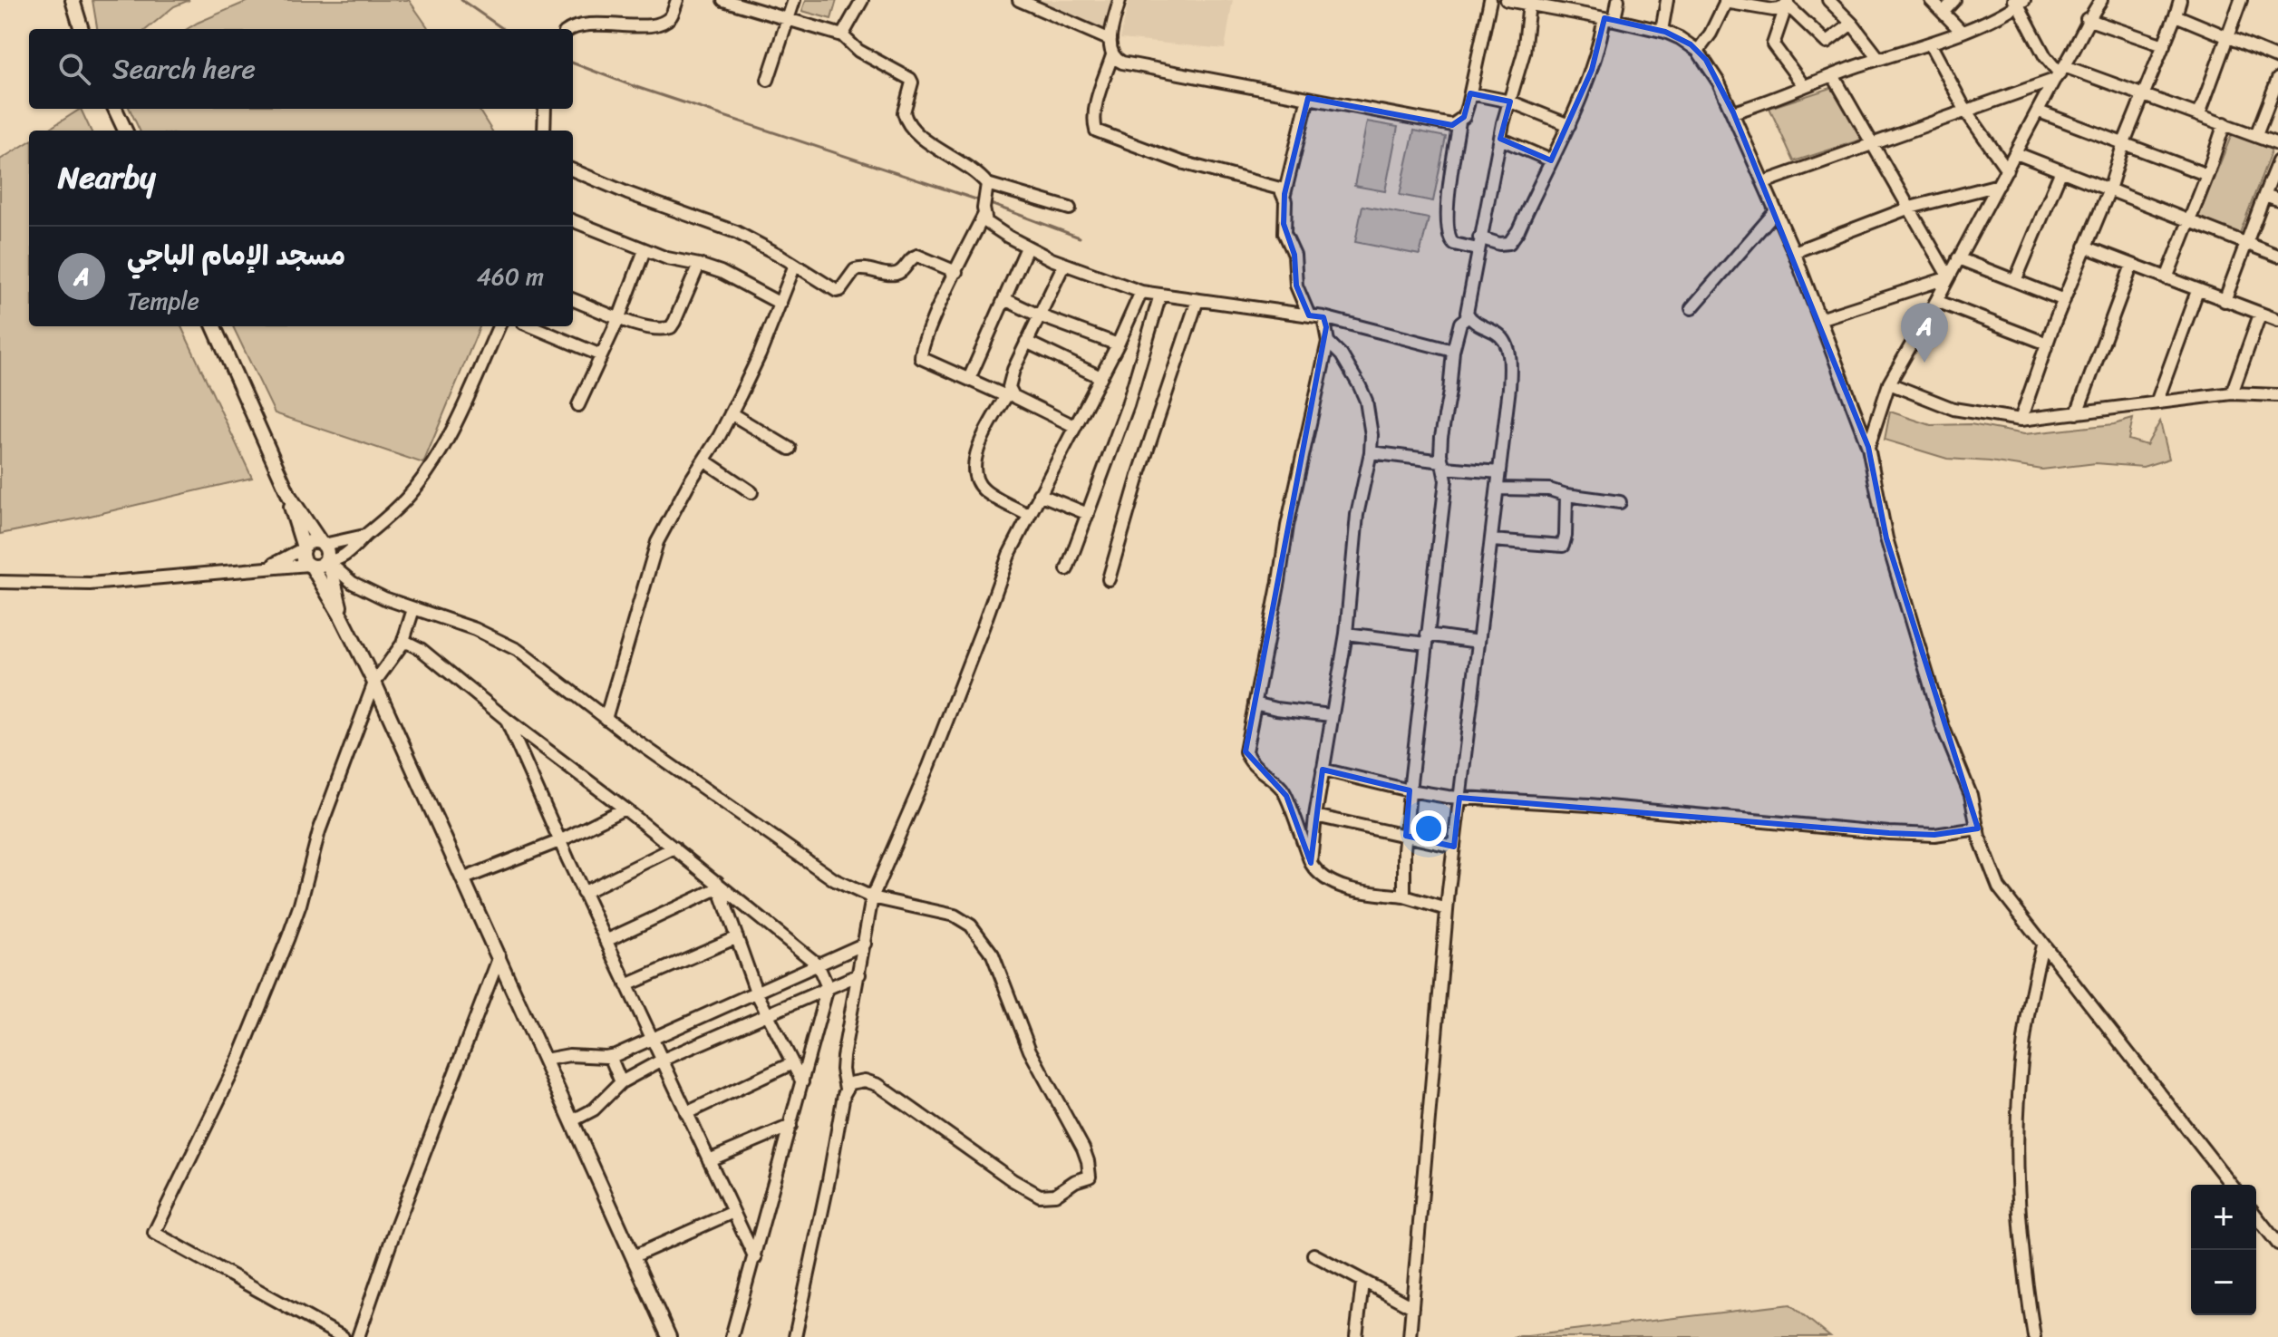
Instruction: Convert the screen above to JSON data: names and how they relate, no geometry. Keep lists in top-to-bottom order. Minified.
{"page":{"search":"Search here","heading":"Nearby","list":[{"mark":"A","name":"مسجد الإمام الباجي","note":"Temple","value":"460 m"}],"pins":"A","map_buttons":["+","−"]}}
